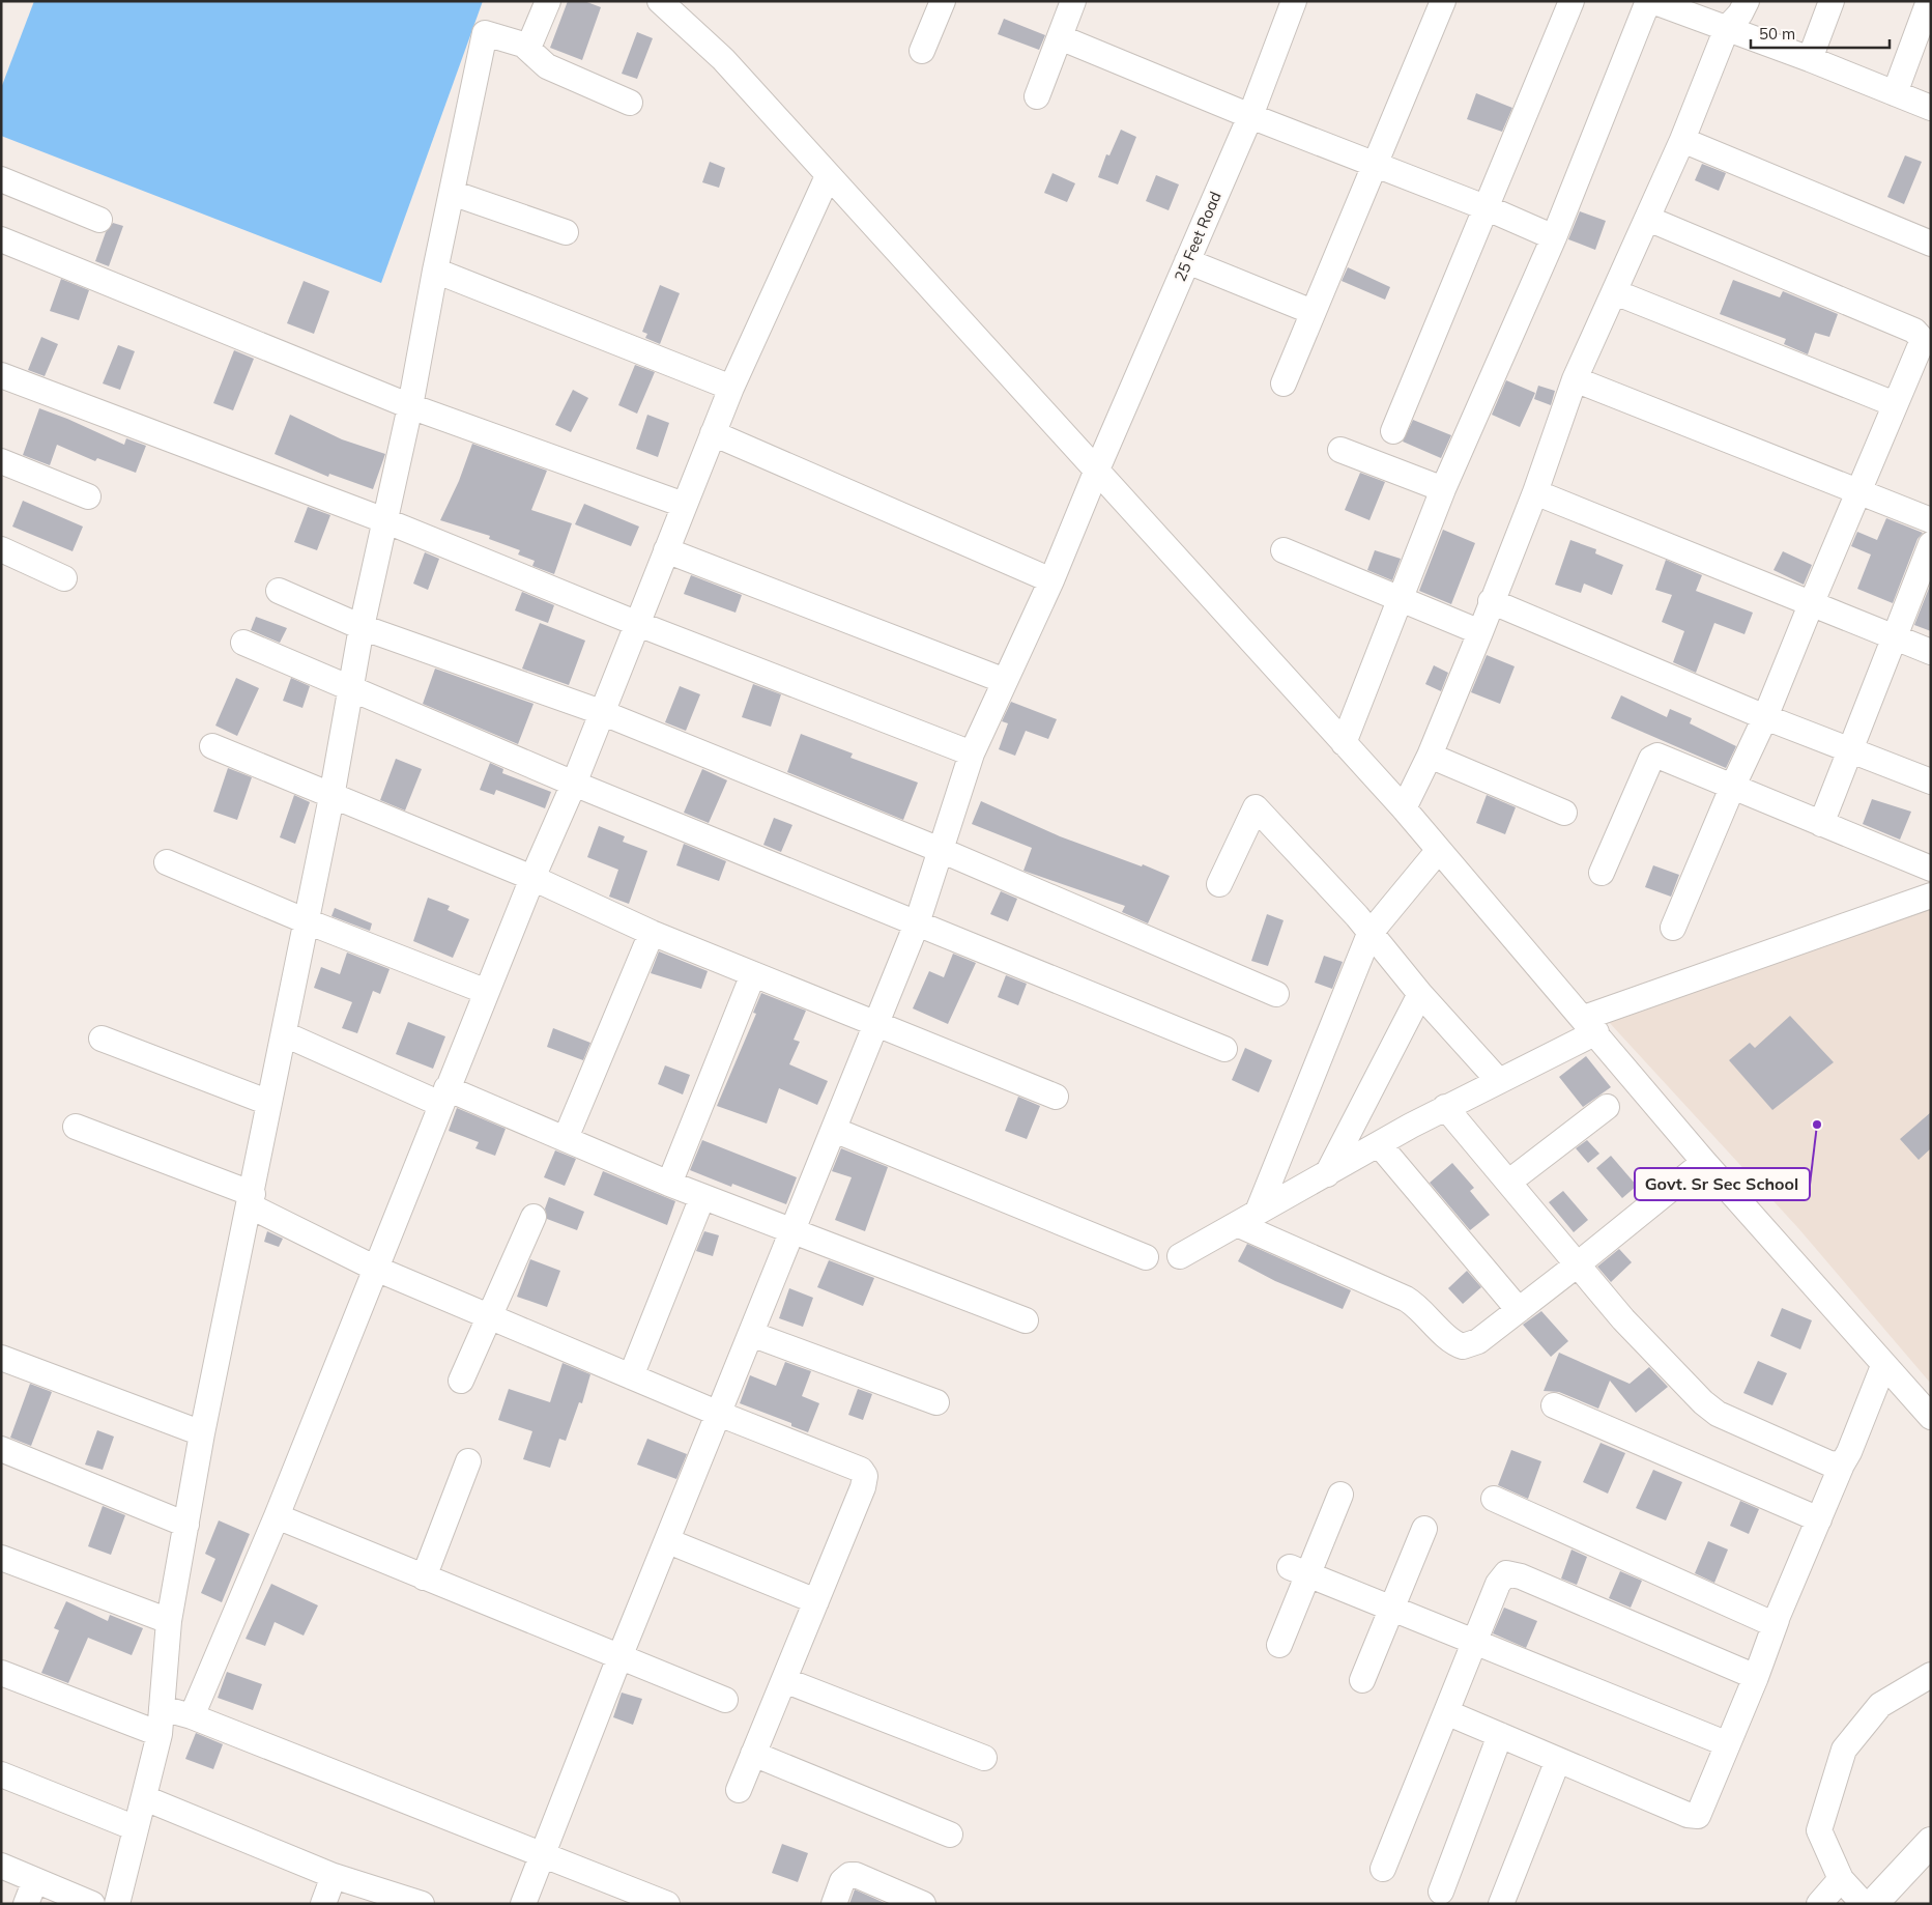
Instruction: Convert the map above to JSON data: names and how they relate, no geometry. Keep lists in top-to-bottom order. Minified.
{"streets":{"street":["25 Feet Road"]},"places":["Govt. Sr Sec School"],"scale_bar":"50 m"}
